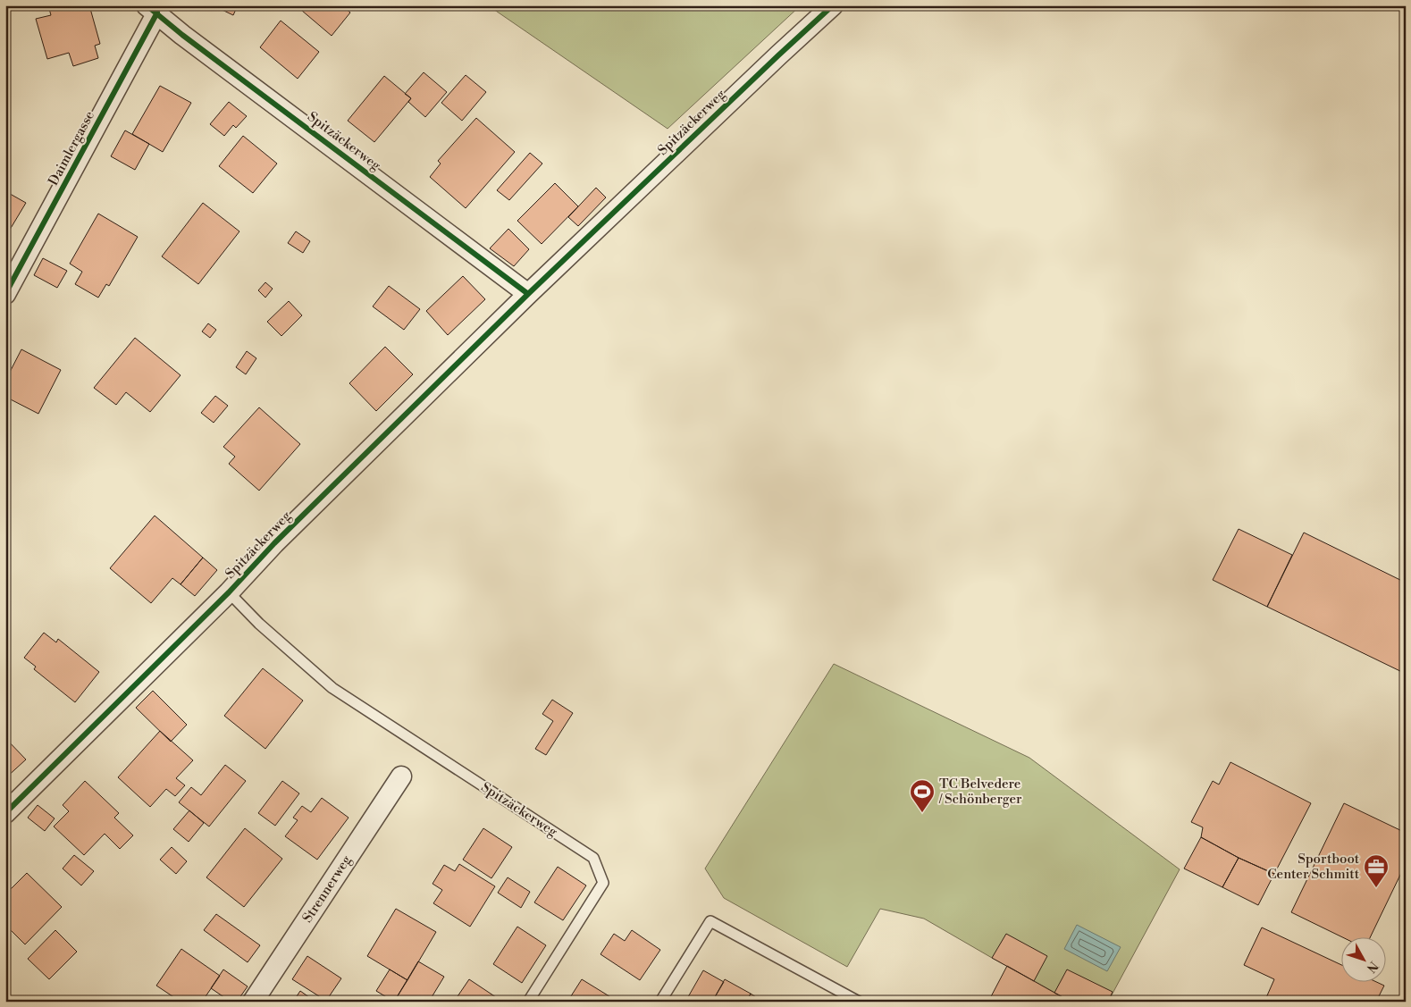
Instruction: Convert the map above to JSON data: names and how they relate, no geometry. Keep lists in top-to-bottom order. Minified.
{"streets":{"street":["Spitzäckerweg","Daimlergasse","Strennerweg"]},"crossings":[["Spitzäckerweg","Daimlergasse"]],"places":{"sports":["TC Belvedere / Schönberger"],"office":["Sportboot Center Schmitt"]},"north":"bottom right"}
